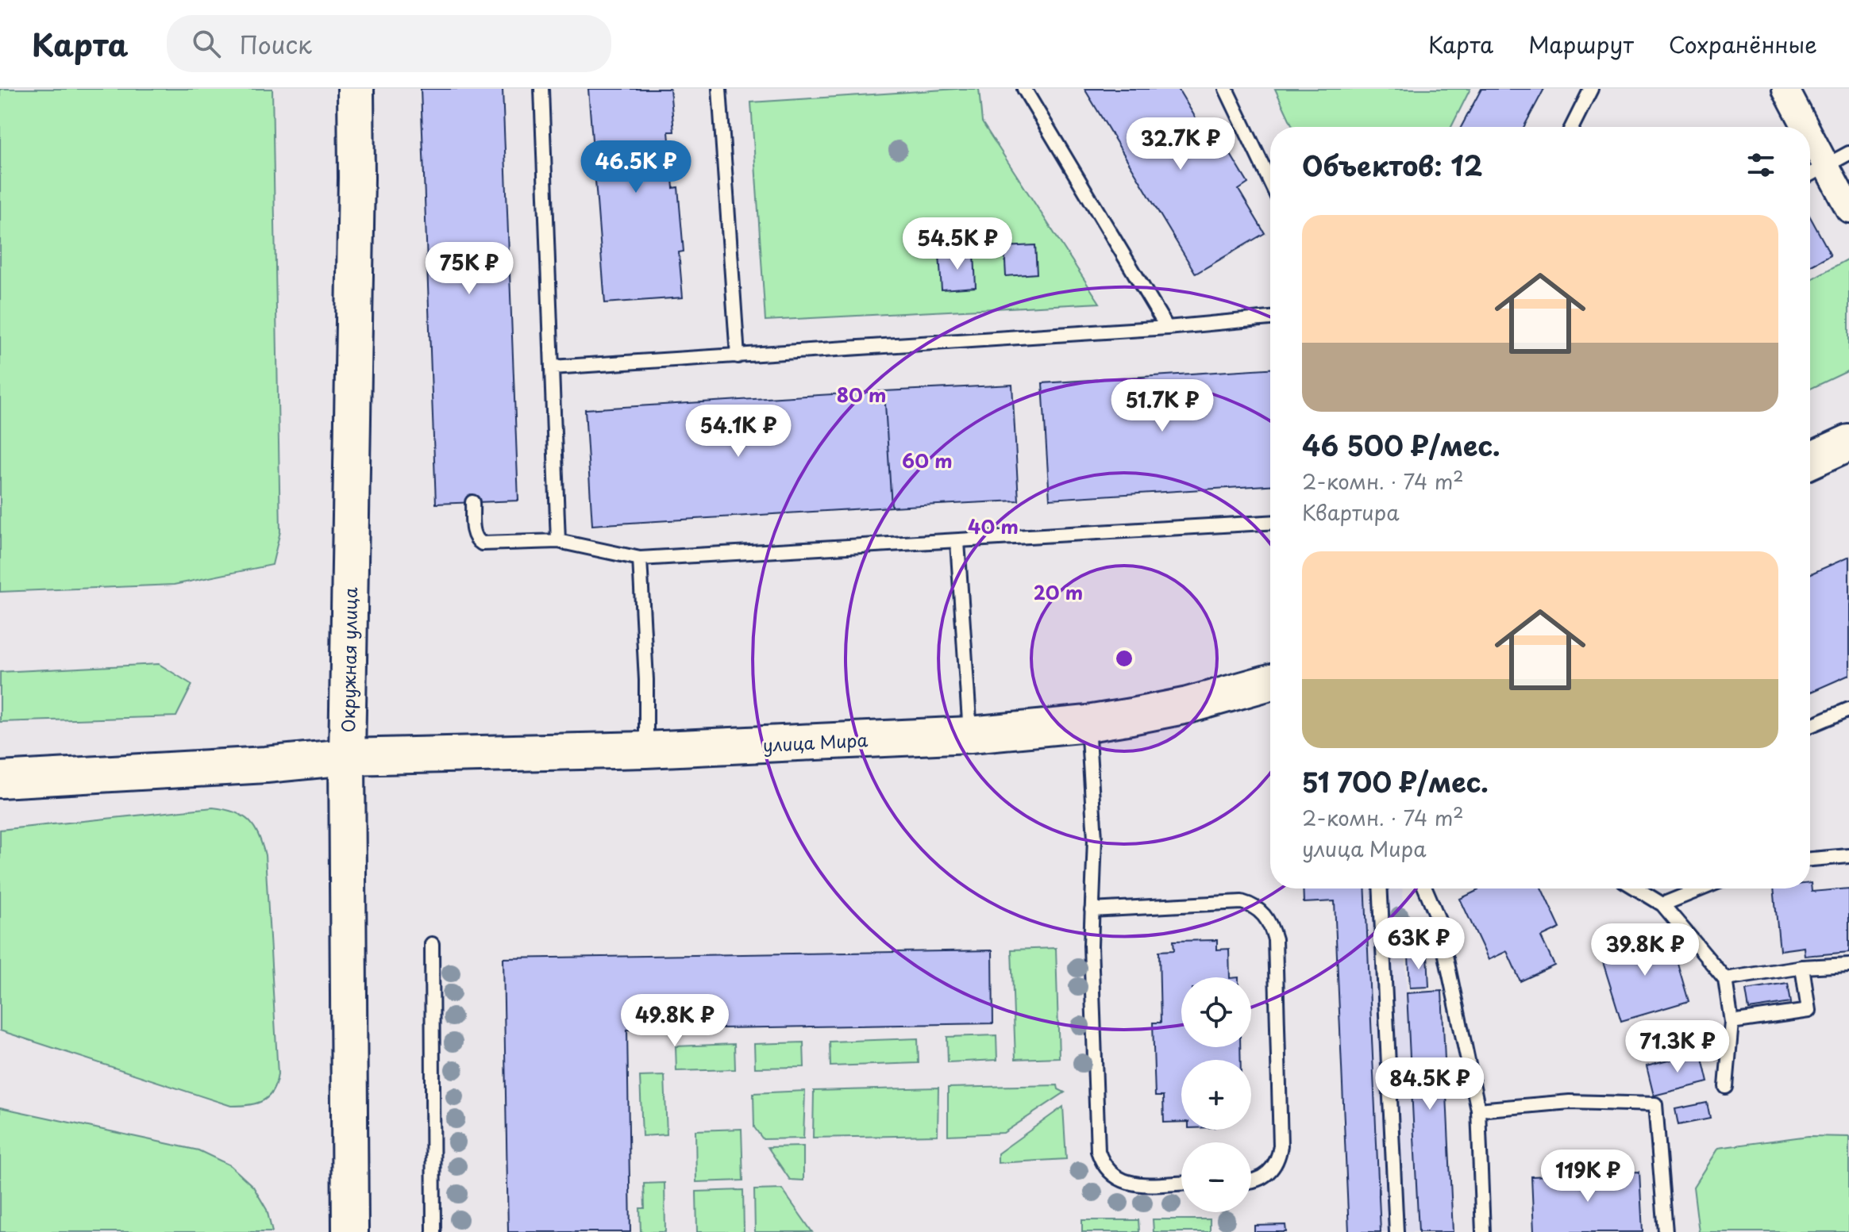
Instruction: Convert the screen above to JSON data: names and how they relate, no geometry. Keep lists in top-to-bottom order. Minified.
{"streets":{"main road":["Окружная улица","улица Мира"]},"crossings":[["Окружная улица","улица Мира"]],"page":{"header":"Карта","search":"Поиск","nav":["Карта","Маршрут","Сохранённые"],"price":["32.7K ₽","46.5K ₽","54.5K ₽","75K ₽","51.7K ₽","54.1K ₽","63K ₽","39.8K ₽","49.8K ₽","71.3K ₽","84.5K ₽","119K ₽"],"heading":"Объектов: 12","list":[{"name":"46 500 ₽/мес.","note":"2-комн. · 74 m² · Квартира"},{"name":"51 700 ₽/мес.","note":"2-комн. · 74 m² · улица Мира"}],"map_buttons":["+","−"]},"rings":["80 m","60 m","40 m","20 m"]}
